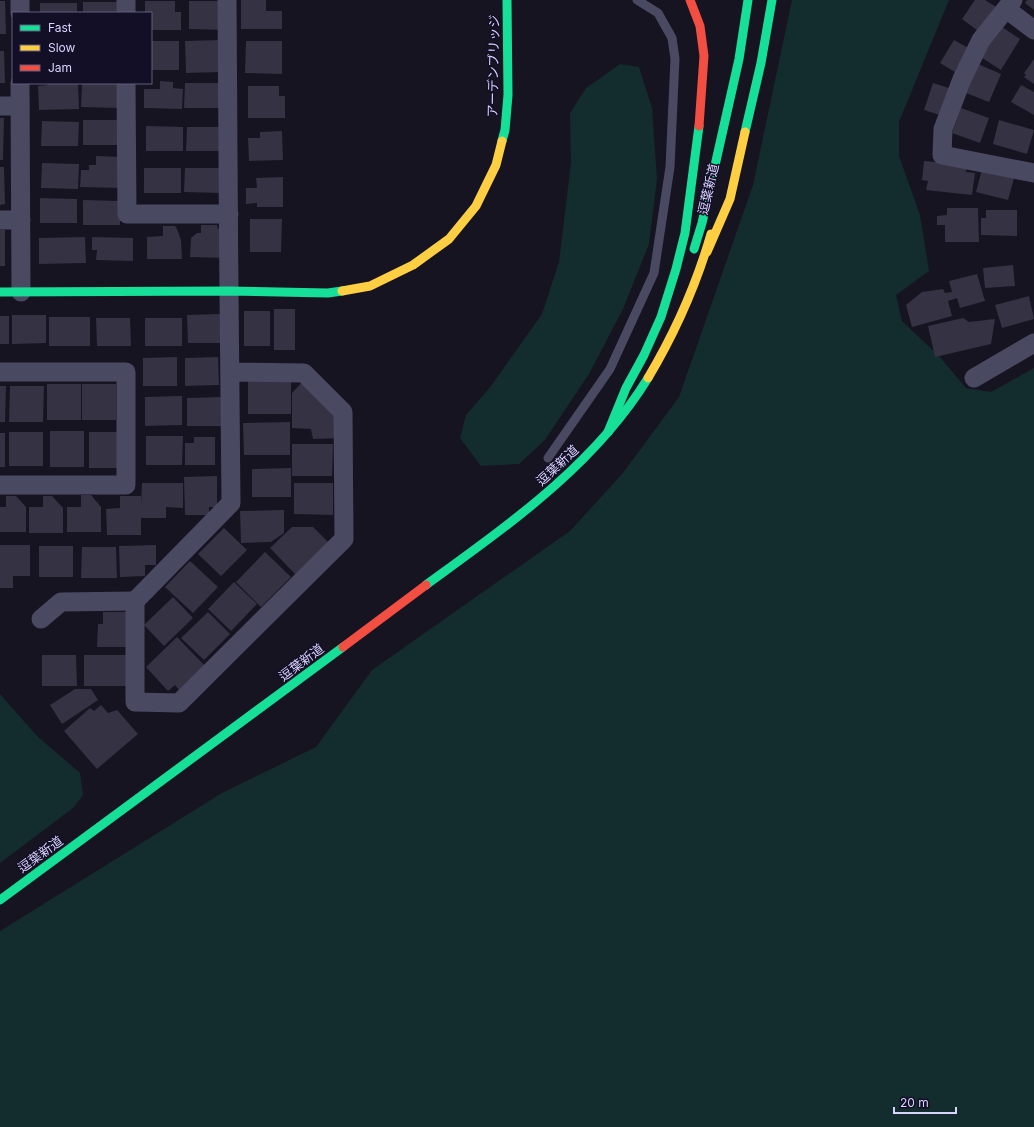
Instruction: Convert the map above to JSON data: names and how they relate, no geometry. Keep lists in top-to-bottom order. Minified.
{"streets":{"main road":["アーデンブリッジ","逗葉新道"]},"legend":["Fast","Slow","Jam"],"scale_bar":"20 m"}
